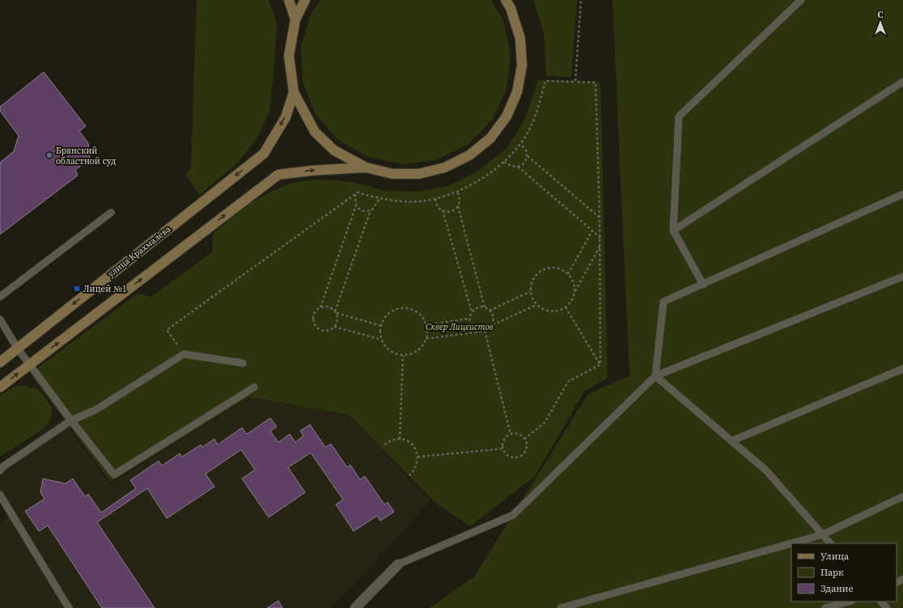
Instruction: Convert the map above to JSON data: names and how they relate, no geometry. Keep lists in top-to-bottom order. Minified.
{"streets":{"main road":["улица Крахмалёва"]},"parks":["Сквер Лицеистов"],"places":{"other":["Брянский областной суд"],"transit":["Лицей №1"]},"legend":["Улица","Парк","Здание"],"north":"top"}
